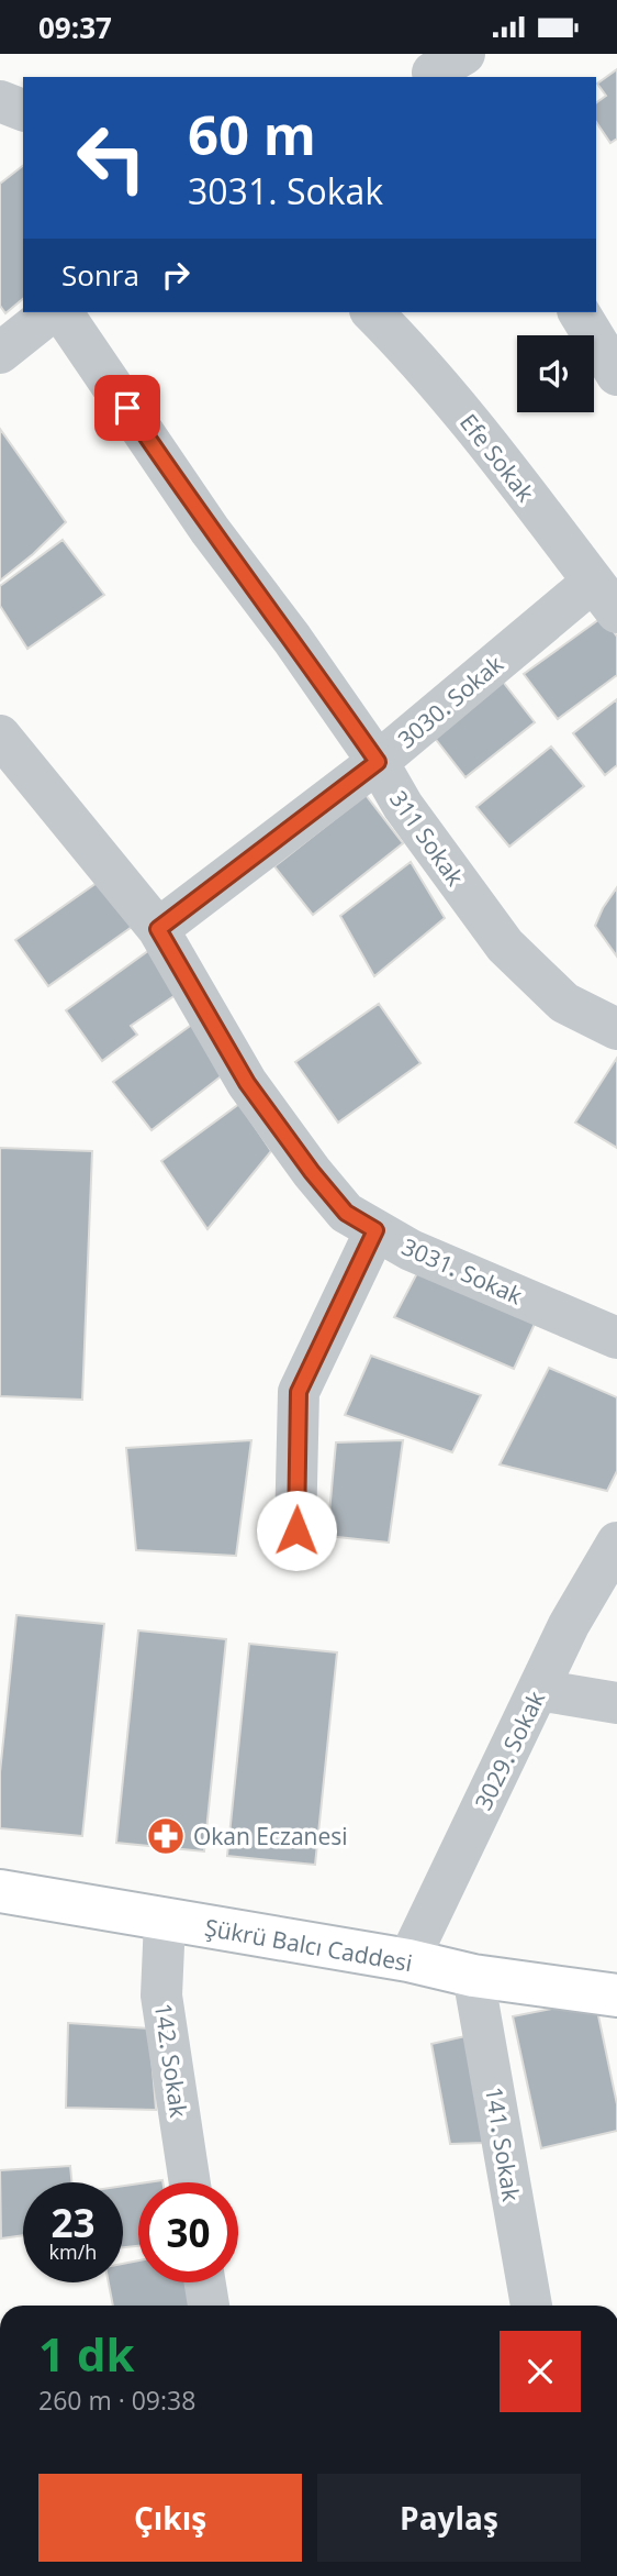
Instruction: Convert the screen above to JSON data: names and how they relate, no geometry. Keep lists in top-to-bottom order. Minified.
{"streets":{"street":["Efe Sokak","3030. Sokak","311 Sokak","3031. Sokak","3029. Sokak","Şükrü Balcı Caddesi","142. Sokak","141. Sokak"]},"crossings":[["Efe Sokak","3030. Sokak"],["3030. Sokak","311 Sokak"],["3030. Sokak","3031. Sokak"],["3029. Sokak","Şükrü Balcı Caddesi"],["Şükrü Balcı Caddesi","142. Sokak"],["Şükrü Balcı Caddesi","141. Sokak"]],"places":{"pharmacy":["Okan Eczanesi"]},"page":{"status":"09:37","turn":["60 m","3031. Sokak"],"then":"Sonra","speed":"23 km/h","limit":"30","heading":["1 dk","260 m · 09:38"],"buttons":["Çıkış","Paylaş"]}}
